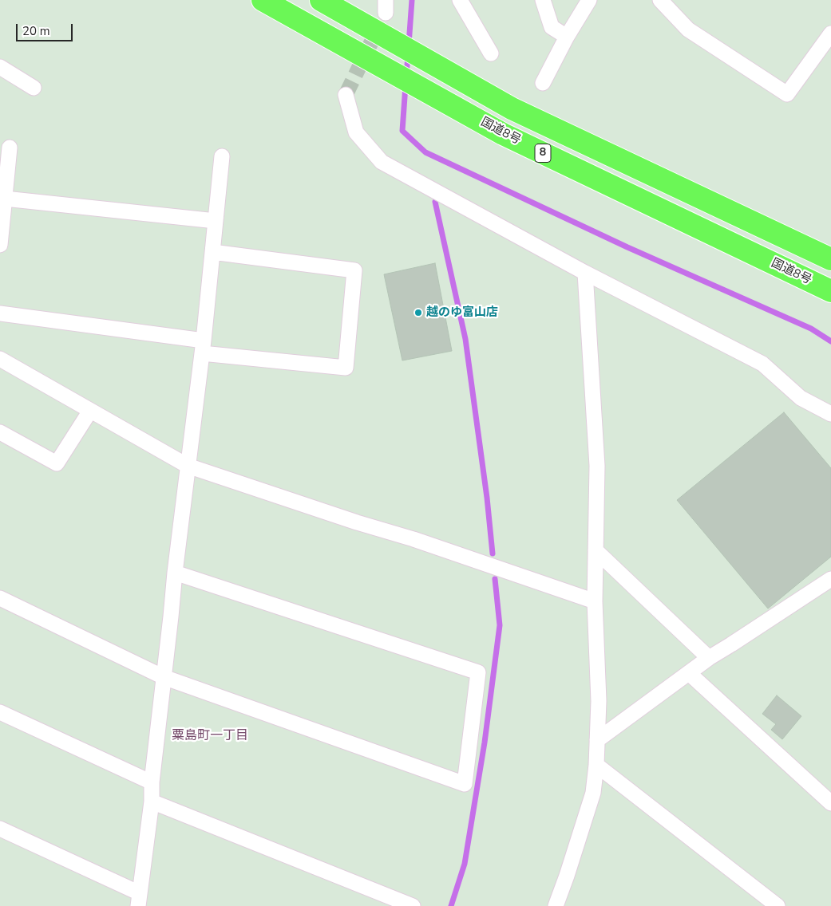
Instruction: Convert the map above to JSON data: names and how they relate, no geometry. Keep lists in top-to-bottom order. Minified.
{"streets":{"highway":["国道8号","8"]},"districts":["粟島町一丁目"],"places":["越のゆ富山店"],"scale_bar":"20 m"}
